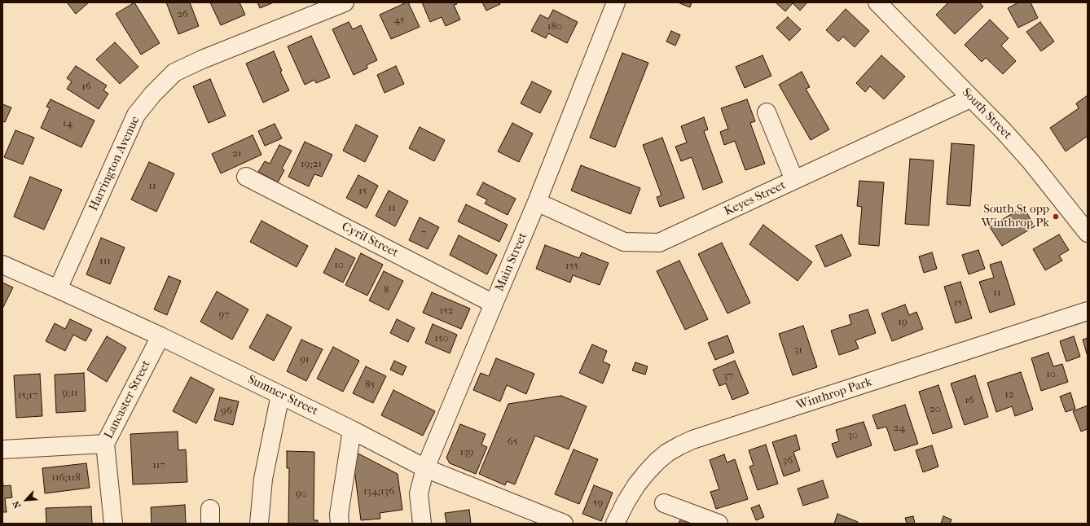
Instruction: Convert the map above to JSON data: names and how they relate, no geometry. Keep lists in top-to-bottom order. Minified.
{"streets":{"street":["South Street","Harrington Avenue","Keyes Street","Cyril Street","Main Street","Winthrop Park","Sumner Street","Lancaster Street"]},"crossings":[["South Street","Keyes Street"],["Harrington Avenue","Sumner Street"],["Keyes Street","Main Street"],["Cyril Street","Main Street"],["Main Street","Sumner Street"],["Sumner Street","Lancaster Street"]],"places":["South St opp Winthrop Pk"],"house_numbers":["26","45","180","16","14","21","19;21","11","15","11","7","111","10","155","8","11","15","152","97","19","150","31","91","10","37","85","9;11","12","15;17","16","20","96","24","30","65","139","36","117","116;118","134;136","90","59"],"north":"bottom left"}
